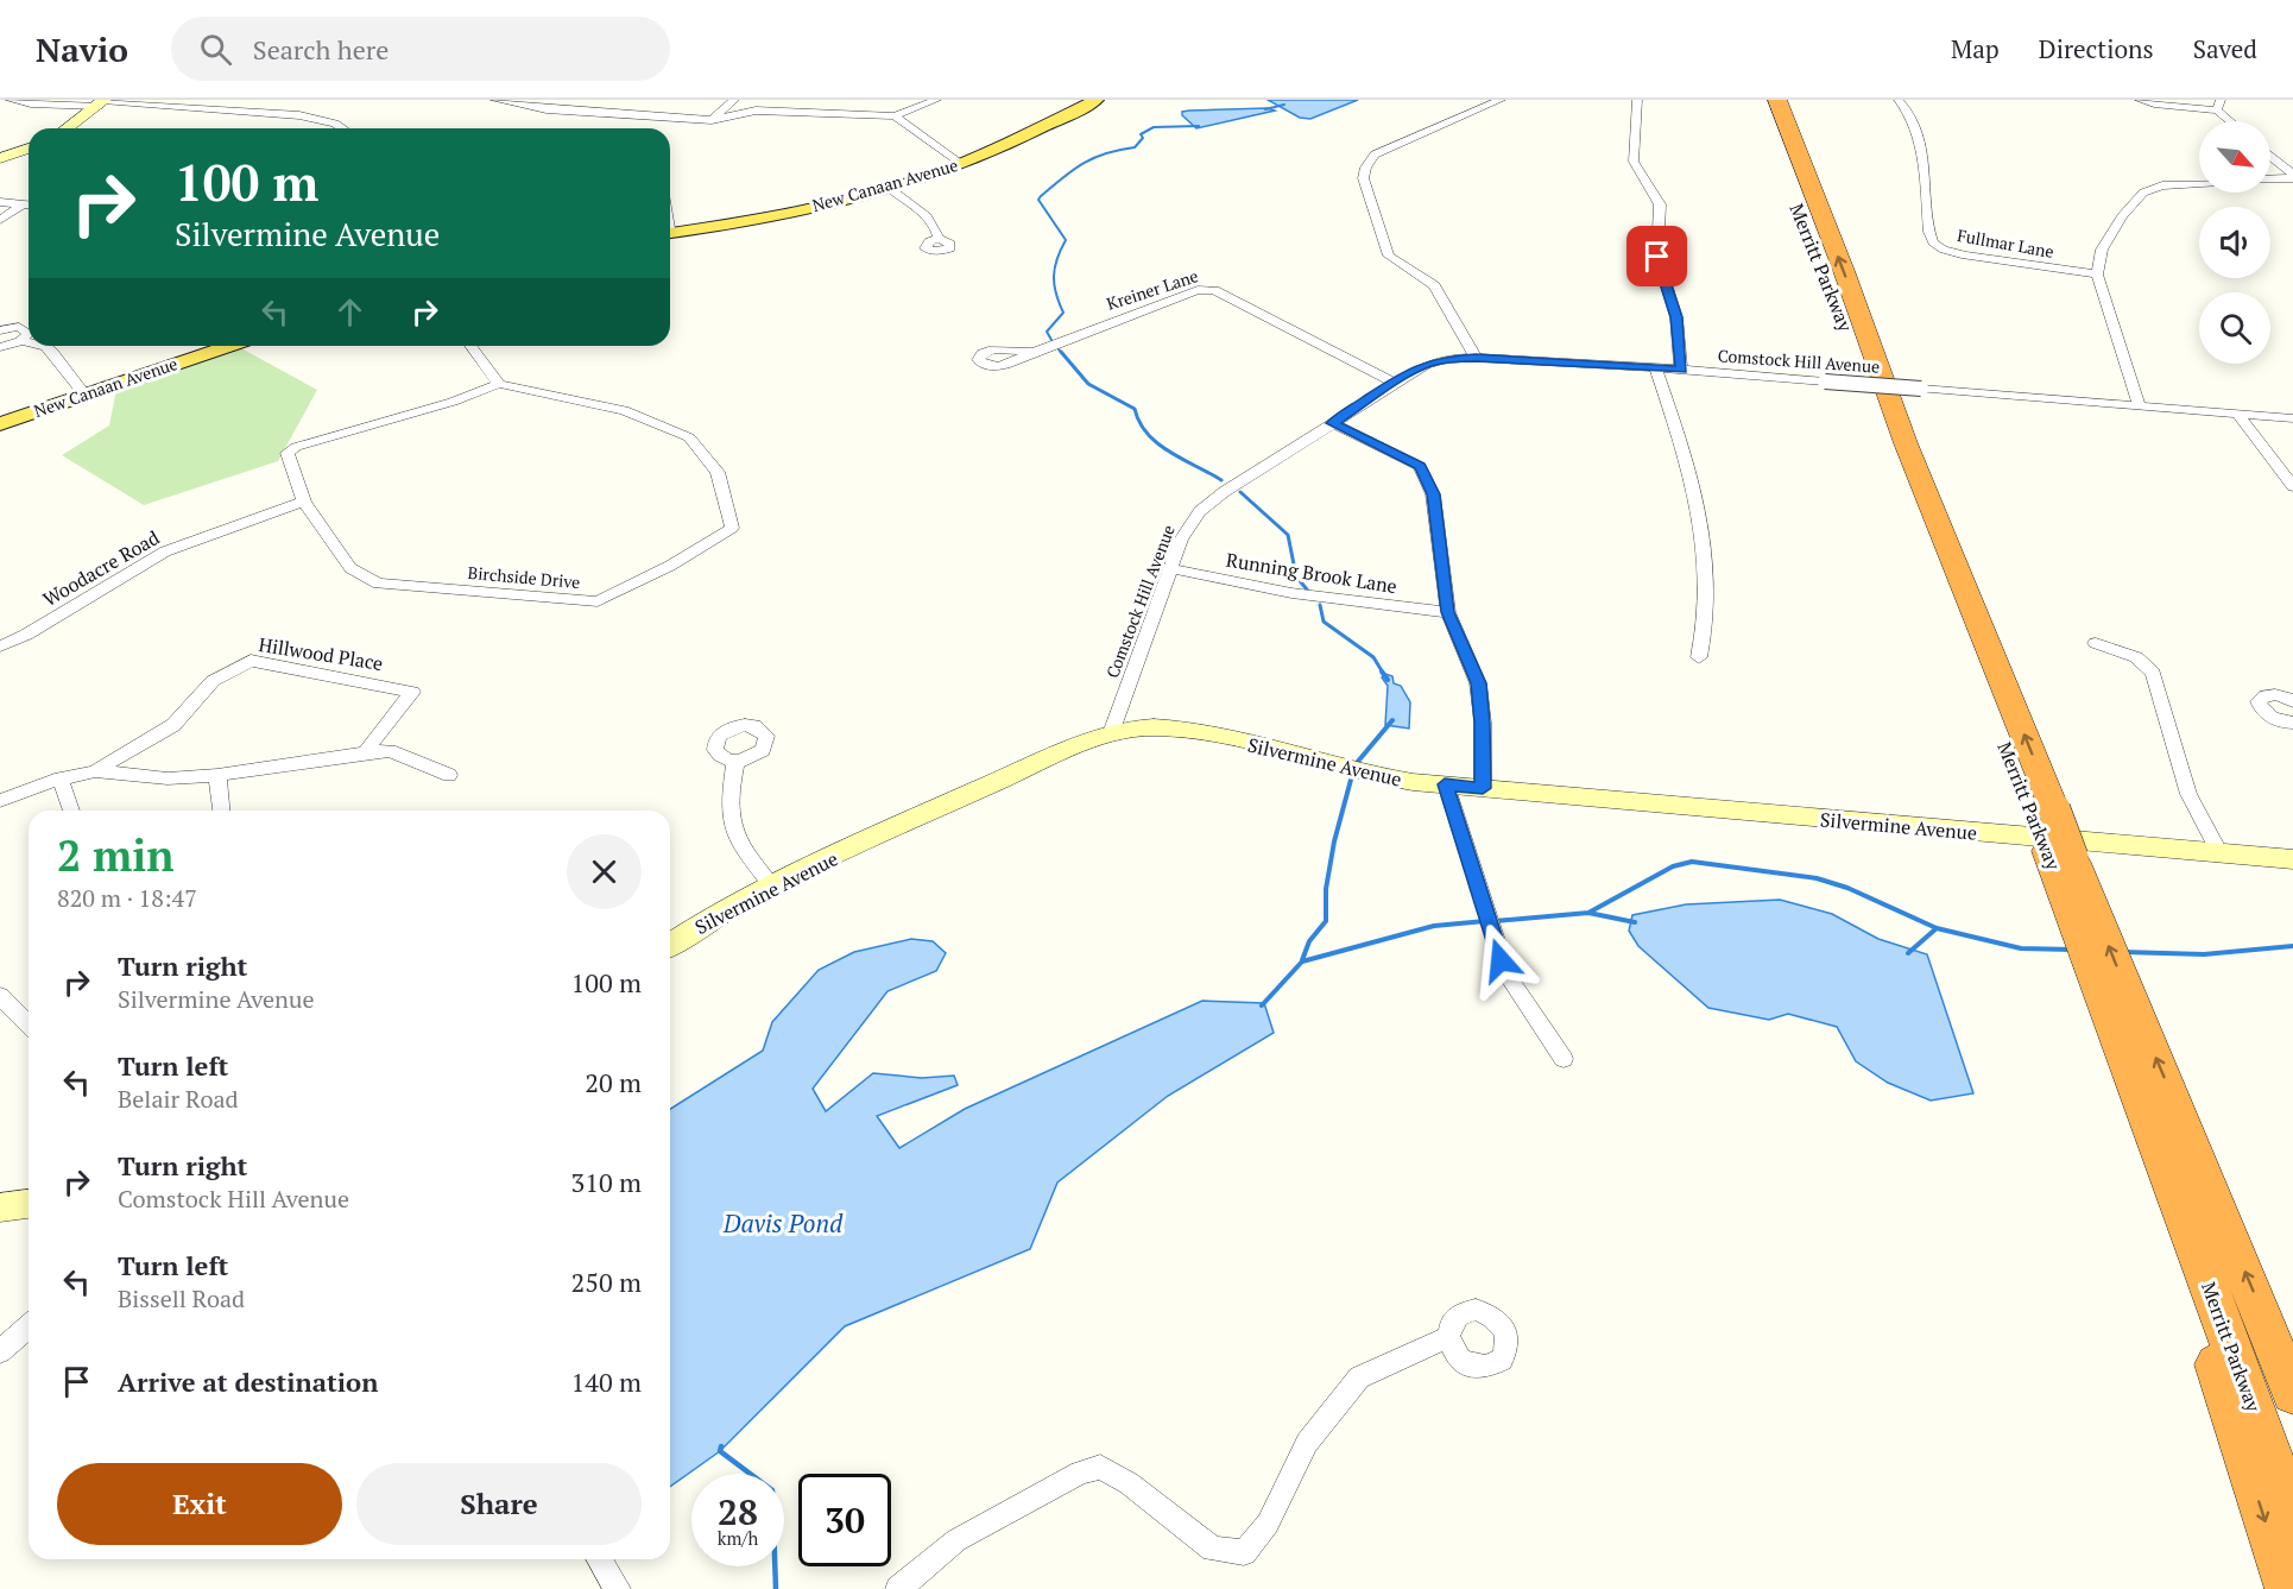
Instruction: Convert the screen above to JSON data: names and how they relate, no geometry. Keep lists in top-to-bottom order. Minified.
{"streets":{"highway":["Merritt Parkway"],"main road":["New Canaan Avenue"],"street":["Fullmar Lane","Kreiner Lane","Comstock Hill Avenue","Woodacre Road","Running Brook Lane","Birchside Drive","Hillwood Place","Silvermine Avenue"]},"crossings":[["Kreiner Lane","Comstock Hill Avenue"],["Comstock Hill Avenue","Running Brook Lane"],["Comstock Hill Avenue","Silvermine Avenue"],["Woodacre Road","Birchside Drive"]],"water":["Davis Pond"],"north":"bottom right","page":{"header":"Navio","search":"Search here","nav":["Map","Directions","Saved"],"turn":["100 m","Silvermine Avenue"],"heading":["2 min","820 m · 18:47"],"list":[{"name":"Turn right","note":"Silvermine Avenue","value":"100 m"},{"name":"Turn left","note":"Belair Road","value":"20 m"},{"name":"Turn right","note":"Comstock Hill Avenue","value":"310 m"},{"name":"Turn left","note":"Bissell Road","value":"250 m"},{"name":"Arrive at destination","value":"140 m"}],"buttons":["Exit","Share"],"speed":"28 km/h","limit":"30"}}
